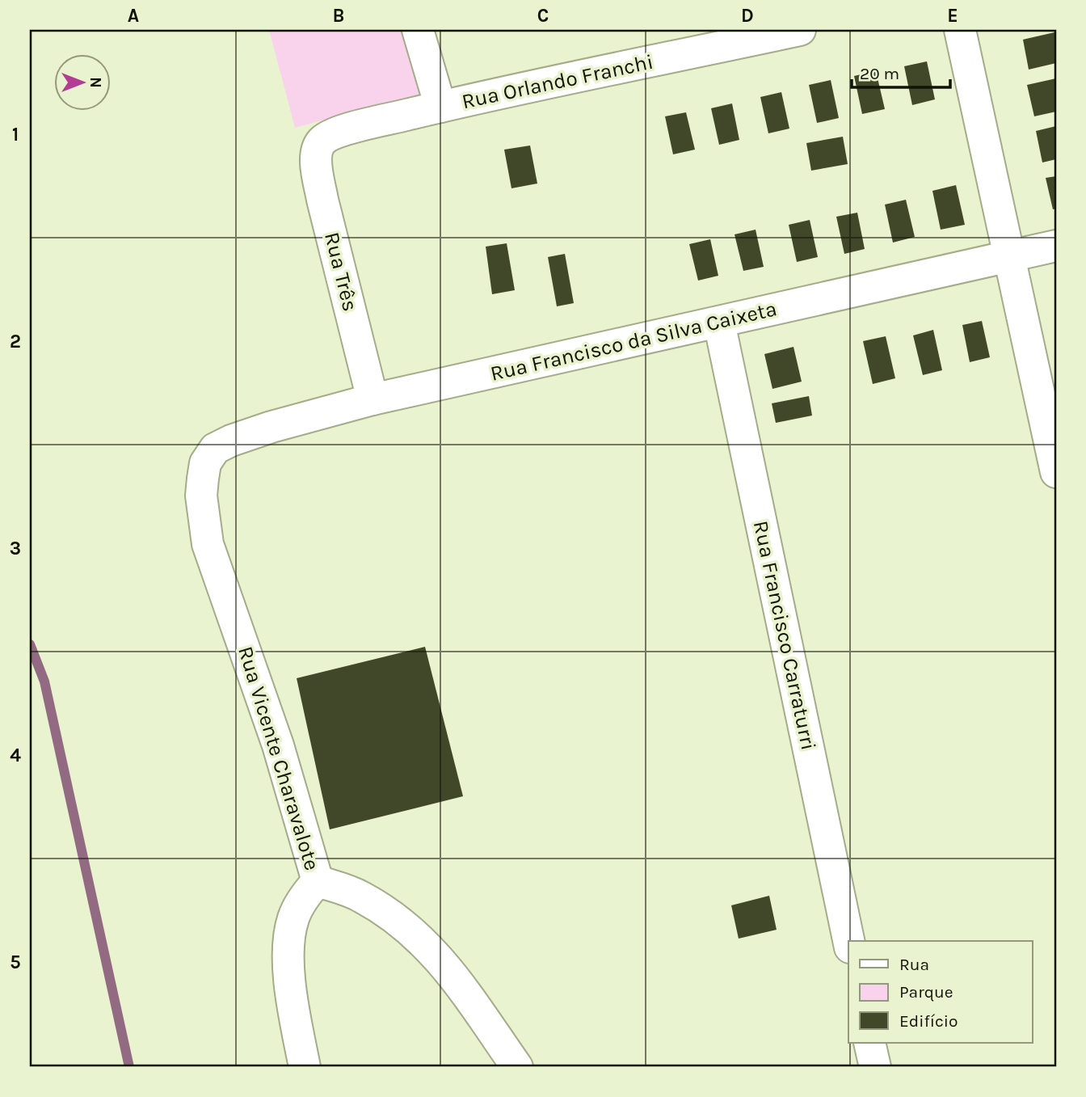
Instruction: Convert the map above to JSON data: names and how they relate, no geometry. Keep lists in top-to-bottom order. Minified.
{"streets":{"street":["Rua Orlando Franchi","Rua Três","Rua Francisco da Silva Caixeta","Rua Francisco Carraturri","Rua Vicente Charavalote"]},"crossings":[["Rua Orlando Franchi","Rua Três"],["Rua Três","Rua Francisco da Silva Caixeta"],["Rua Francisco da Silva Caixeta","Rua Francisco Carraturri"],["Rua Francisco da Silva Caixeta","Rua Vicente Charavalote"]],"legend":["Rua","Parque","Edifício"],"scale_bar":"20 m","north":"right","grid":{"columns":["A","B","C","D","E"],"rows":["1","2","3","4","5"]}}
